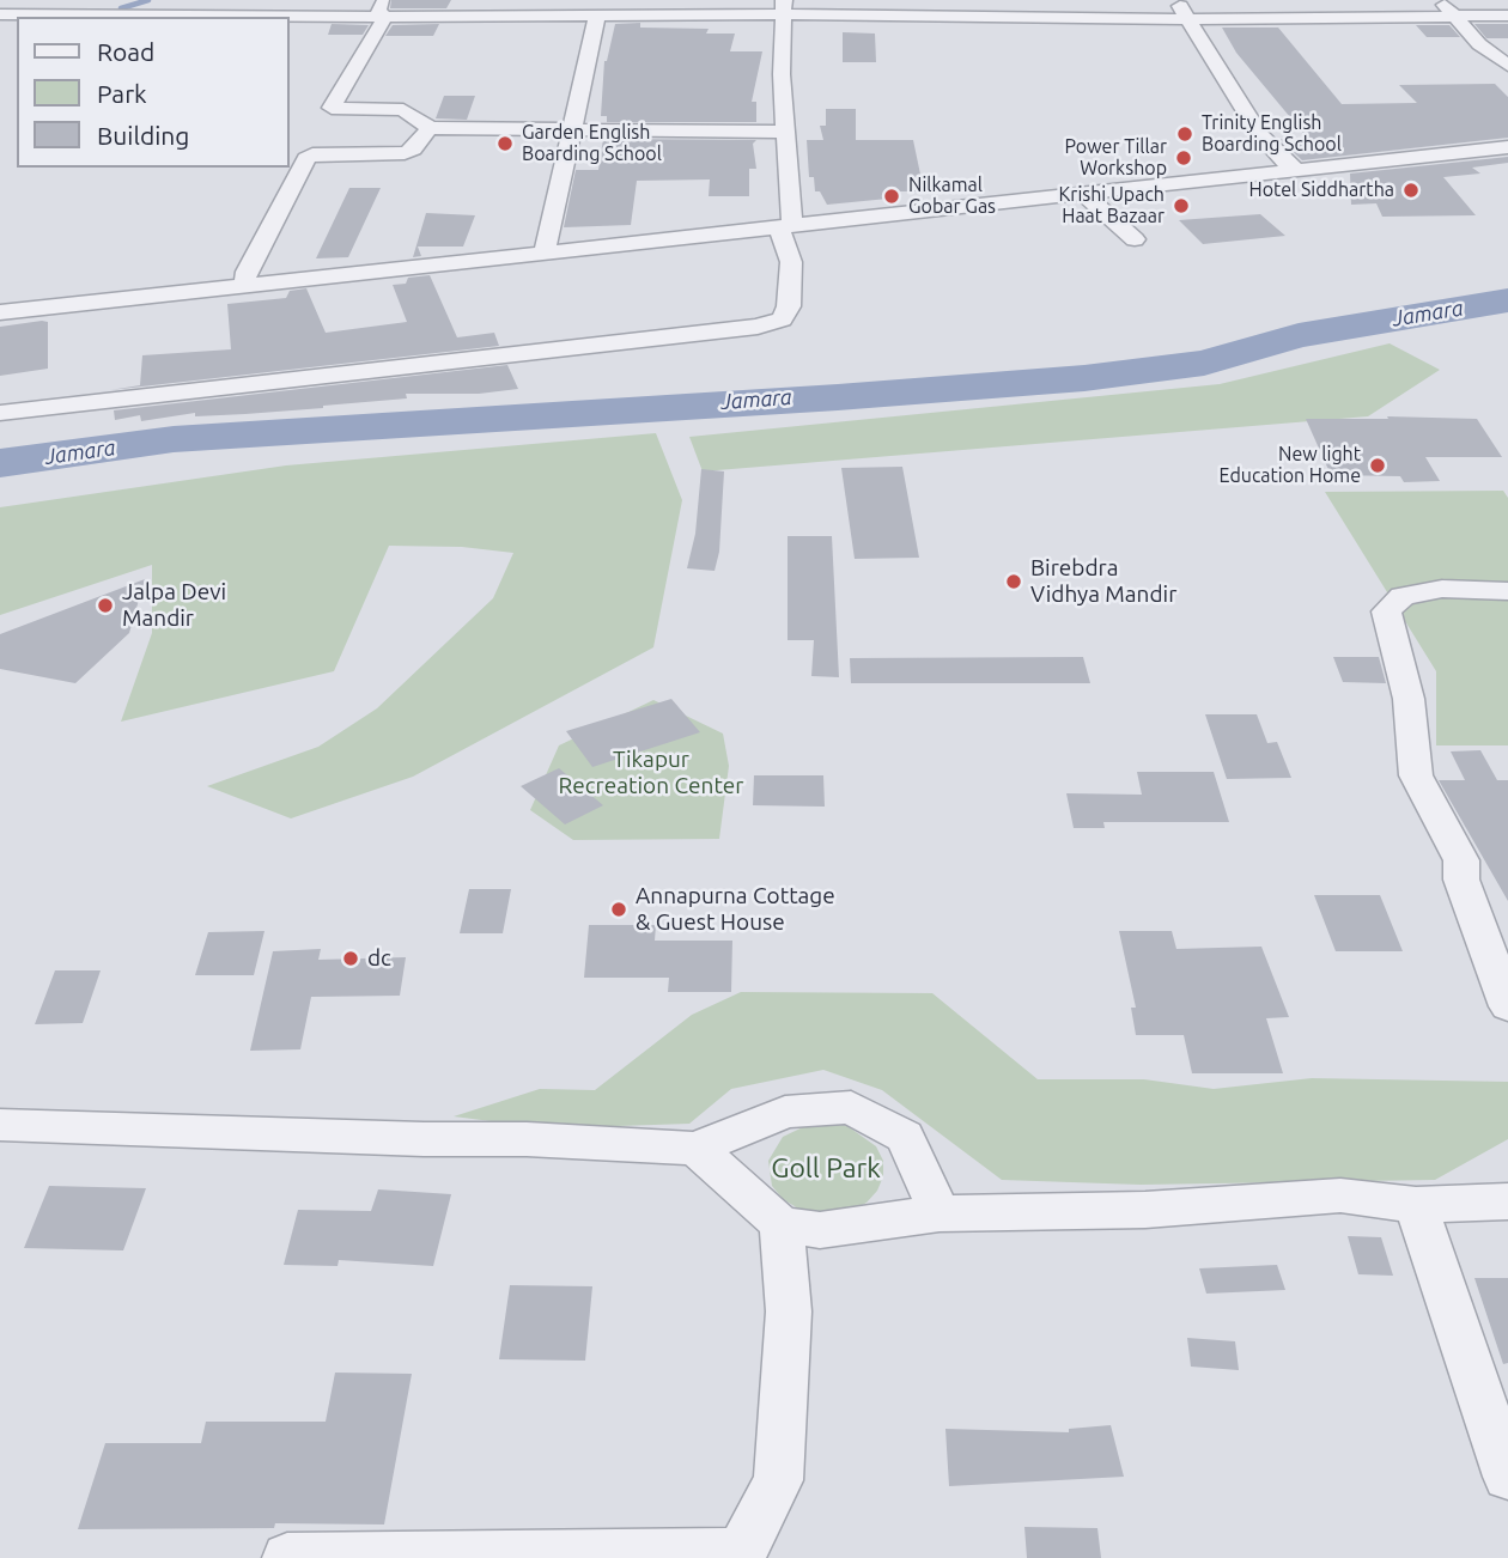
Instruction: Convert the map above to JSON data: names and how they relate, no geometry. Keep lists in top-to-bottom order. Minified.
{"water":["Jamara"],"parks":["Tikapur Recreation Center","Goll Park"],"places":["Trinity English Boarding School","Garden English Boarding School","Power Tillar Workshop","Hotel Siddhartha","Nilkamal Gobar Gas","Krishi Upach Haat Bazaar","New light Education Home","Birebdra Vidhya Mandir","Jalpa Devi Mandir","Annapurna Cottage & Guest House","dc"],"legend":["Road","Park","Building"]}
